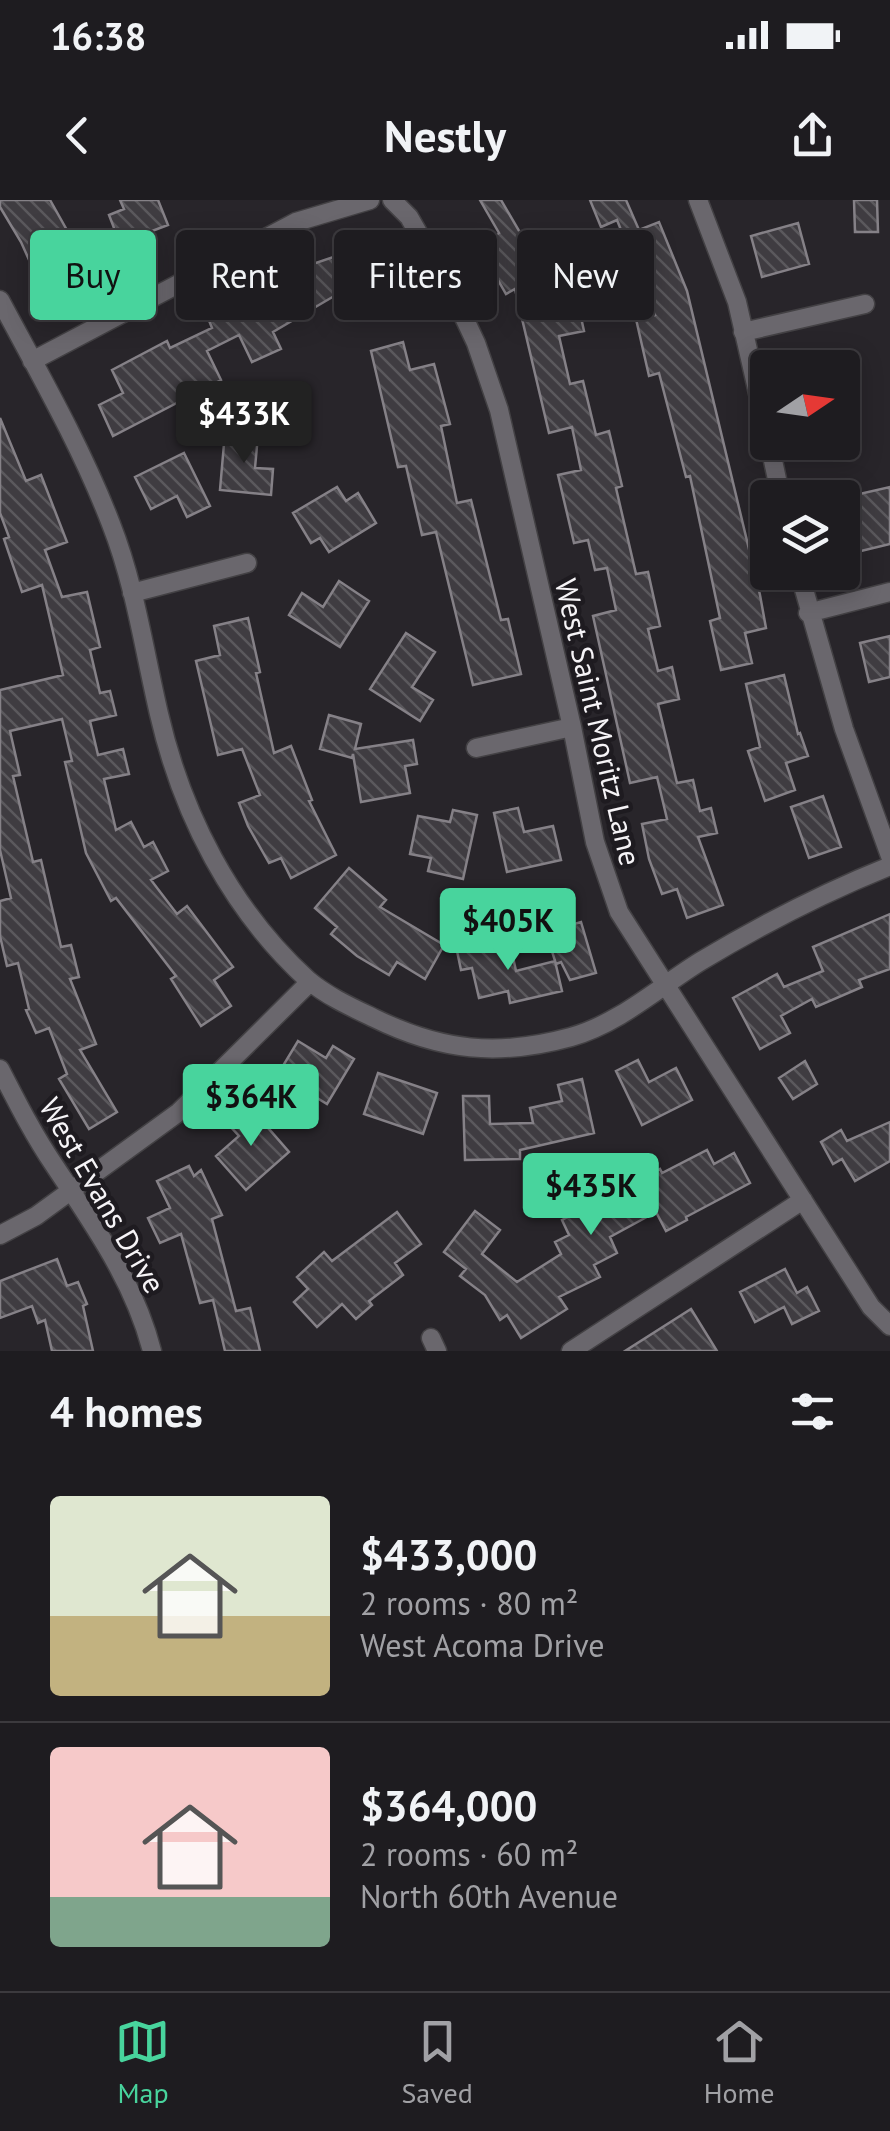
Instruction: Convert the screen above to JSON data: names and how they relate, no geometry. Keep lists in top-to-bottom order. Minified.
{"streets":{"street":["West Saint Moritz Lane","West Evans Drive"]},"north":"right","page":{"status":"16:38","header":"Nestly","chip":["Buy","Rent","Filters","New"],"price":["$433K","$405K","$364K","$435K"],"heading":"4 homes","list":[{"name":"$433,000","note":"2 rooms · 80 m² · West Acoma Drive"},{"name":"$364,000","note":"2 rooms · 60 m² · North 60th Avenue"}],"tabs":["Map","Saved","Home"]}}
